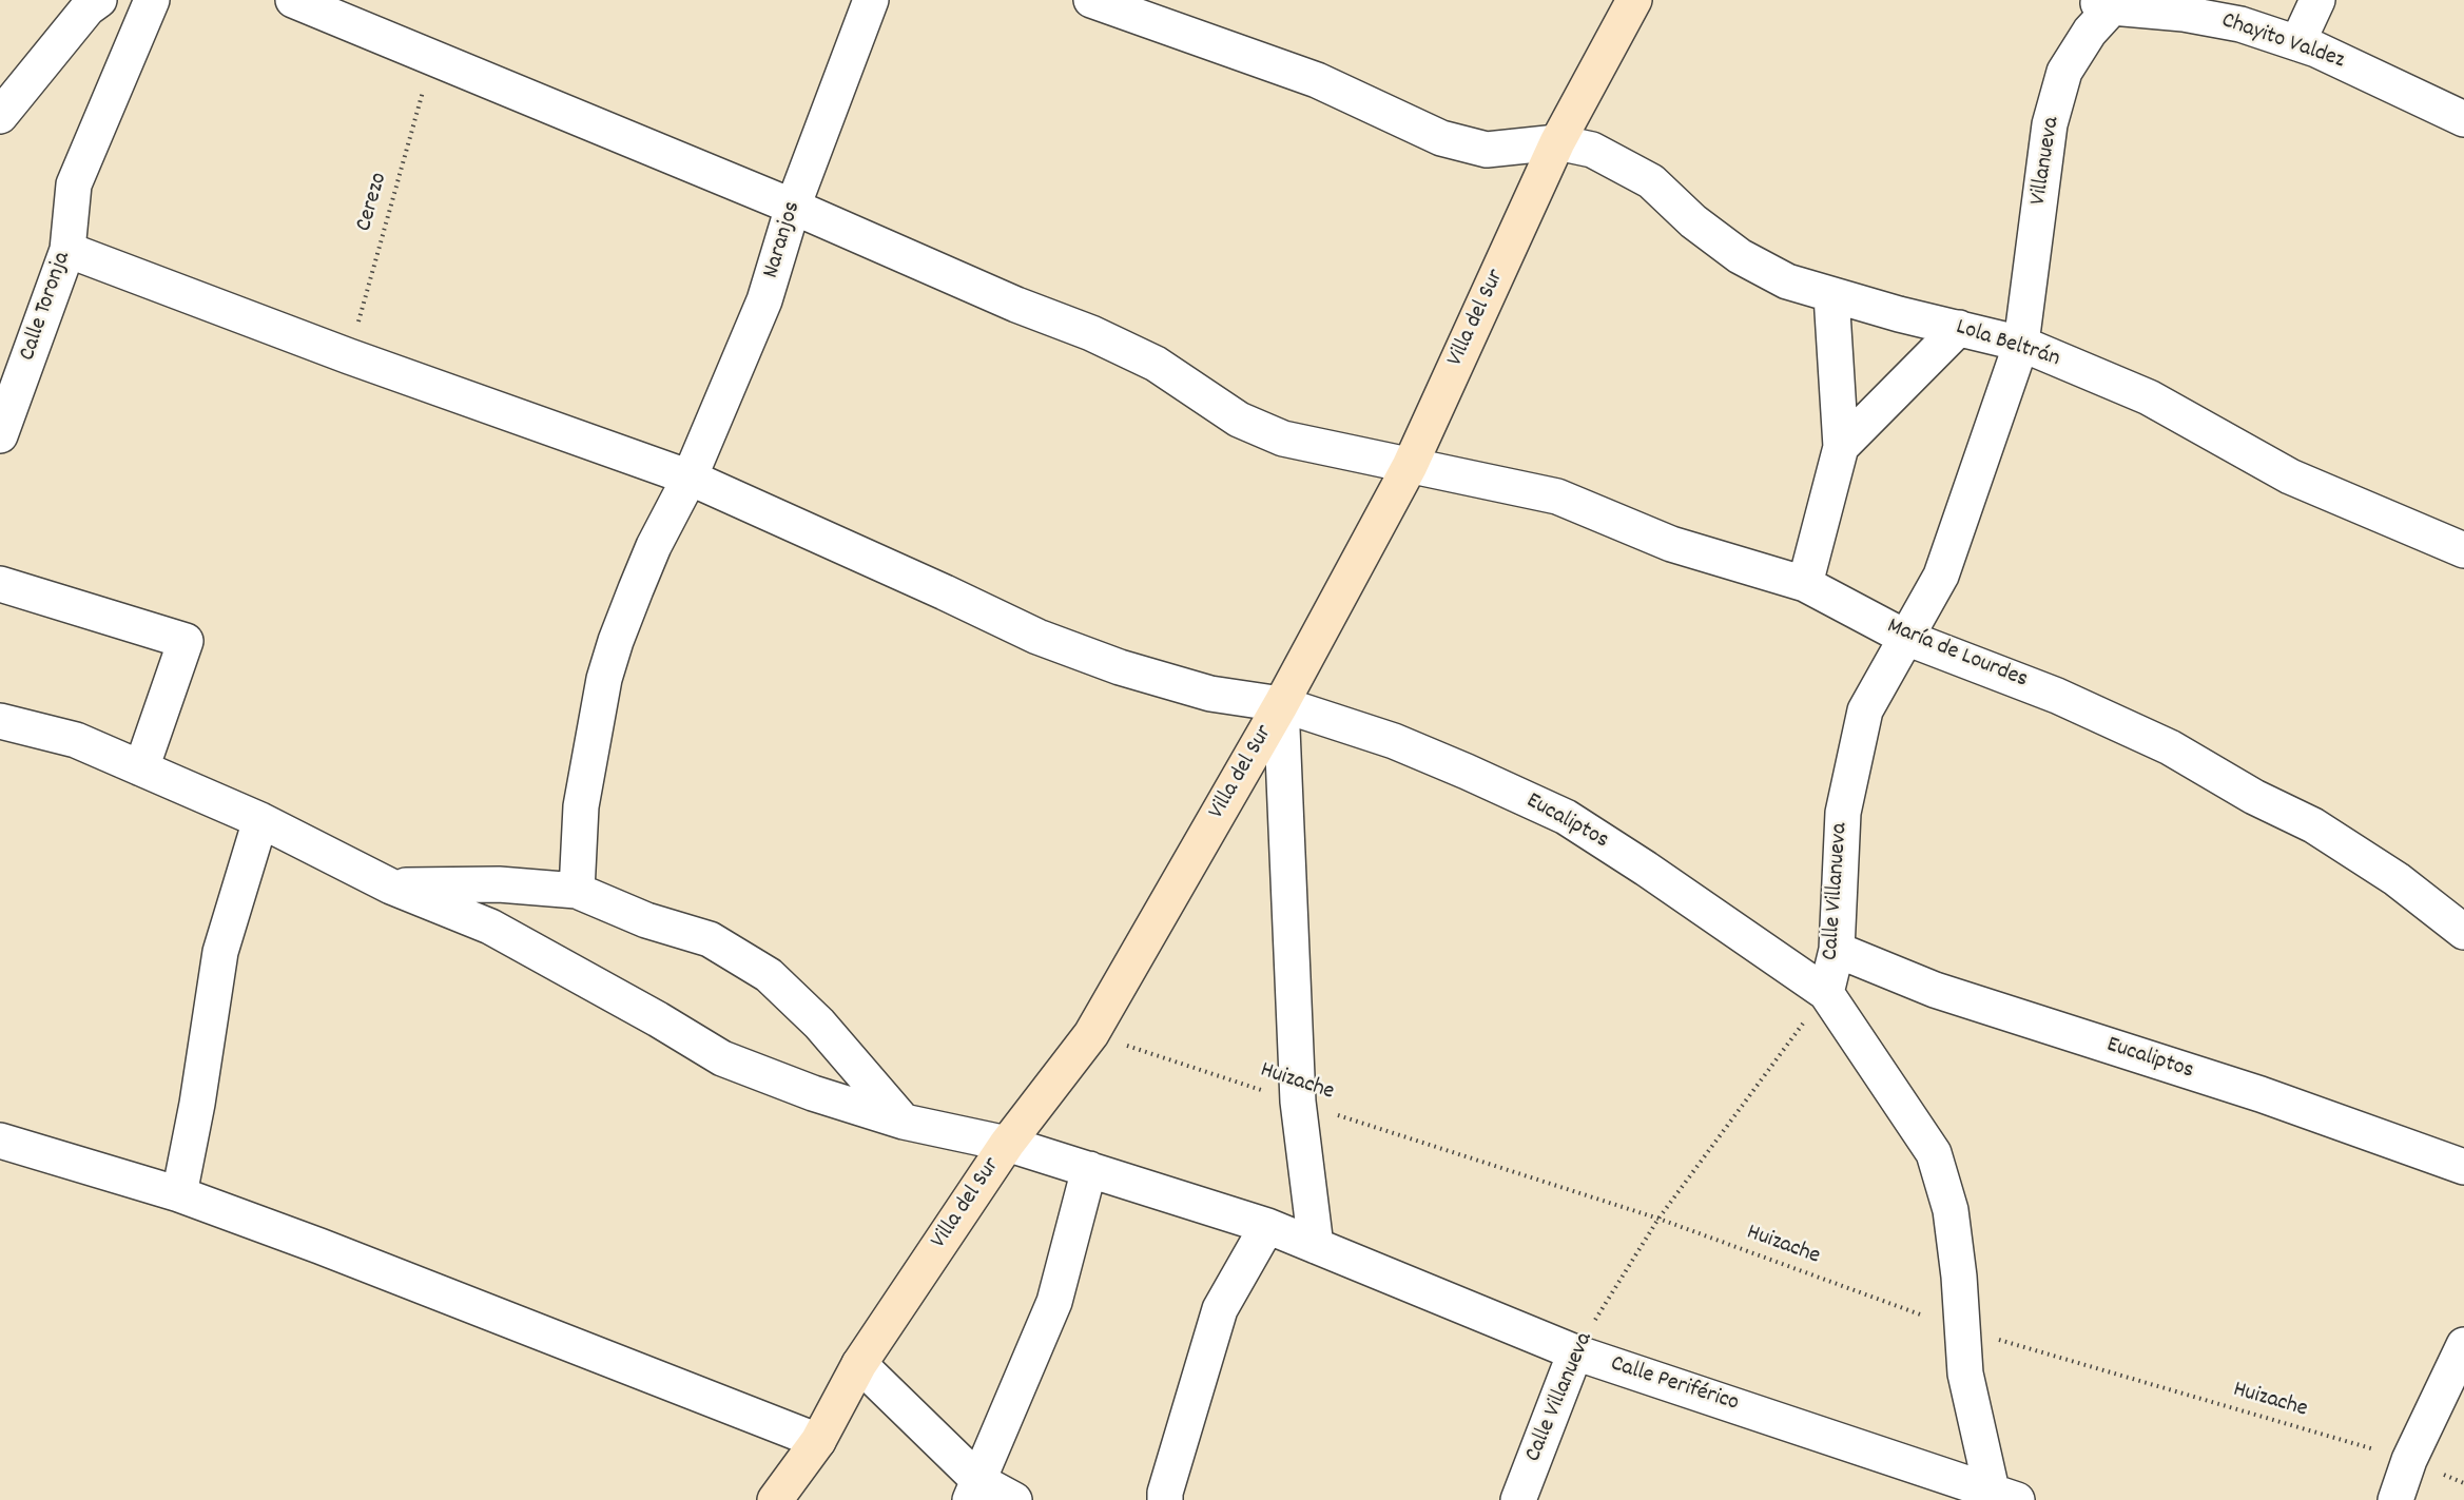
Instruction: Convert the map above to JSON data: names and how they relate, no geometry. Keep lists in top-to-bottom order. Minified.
{"streets":{"street":["Chayito Valdez","Villanueva","Naranjos","Calle Toronja","Villa del Sur","Lola Beltrán","María de Lourdes","Eucaliptos","Calle Villanueva","Calle Periférico"],"path":["Cerezo","Huizache"]},"crossings":[["Chayito Valdez","Villanueva"],["Villanueva","Lola Beltrán"],["Villanueva","Calle Villanueva"],["Cerezo","María de Lourdes"],["Cerezo","Eucaliptos"],["Naranjos","María de Lourdes"],["Naranjos","Eucaliptos"],["Calle Toronja","Eucaliptos"],["Villa del Sur","Lola Beltrán"],["Villa del Sur","María de Lourdes"],["Villa del Sur","Eucaliptos"],["Villa del Sur","Huizache"],["Villa del Sur","Calle Periférico"],["Lola Beltrán","Calle Villanueva"],["María de Lourdes","Calle Villanueva"],["Eucaliptos","Calle Villanueva"],["Calle Villanueva","Huizache"],["Calle Villanueva","Calle Periférico"]]}
